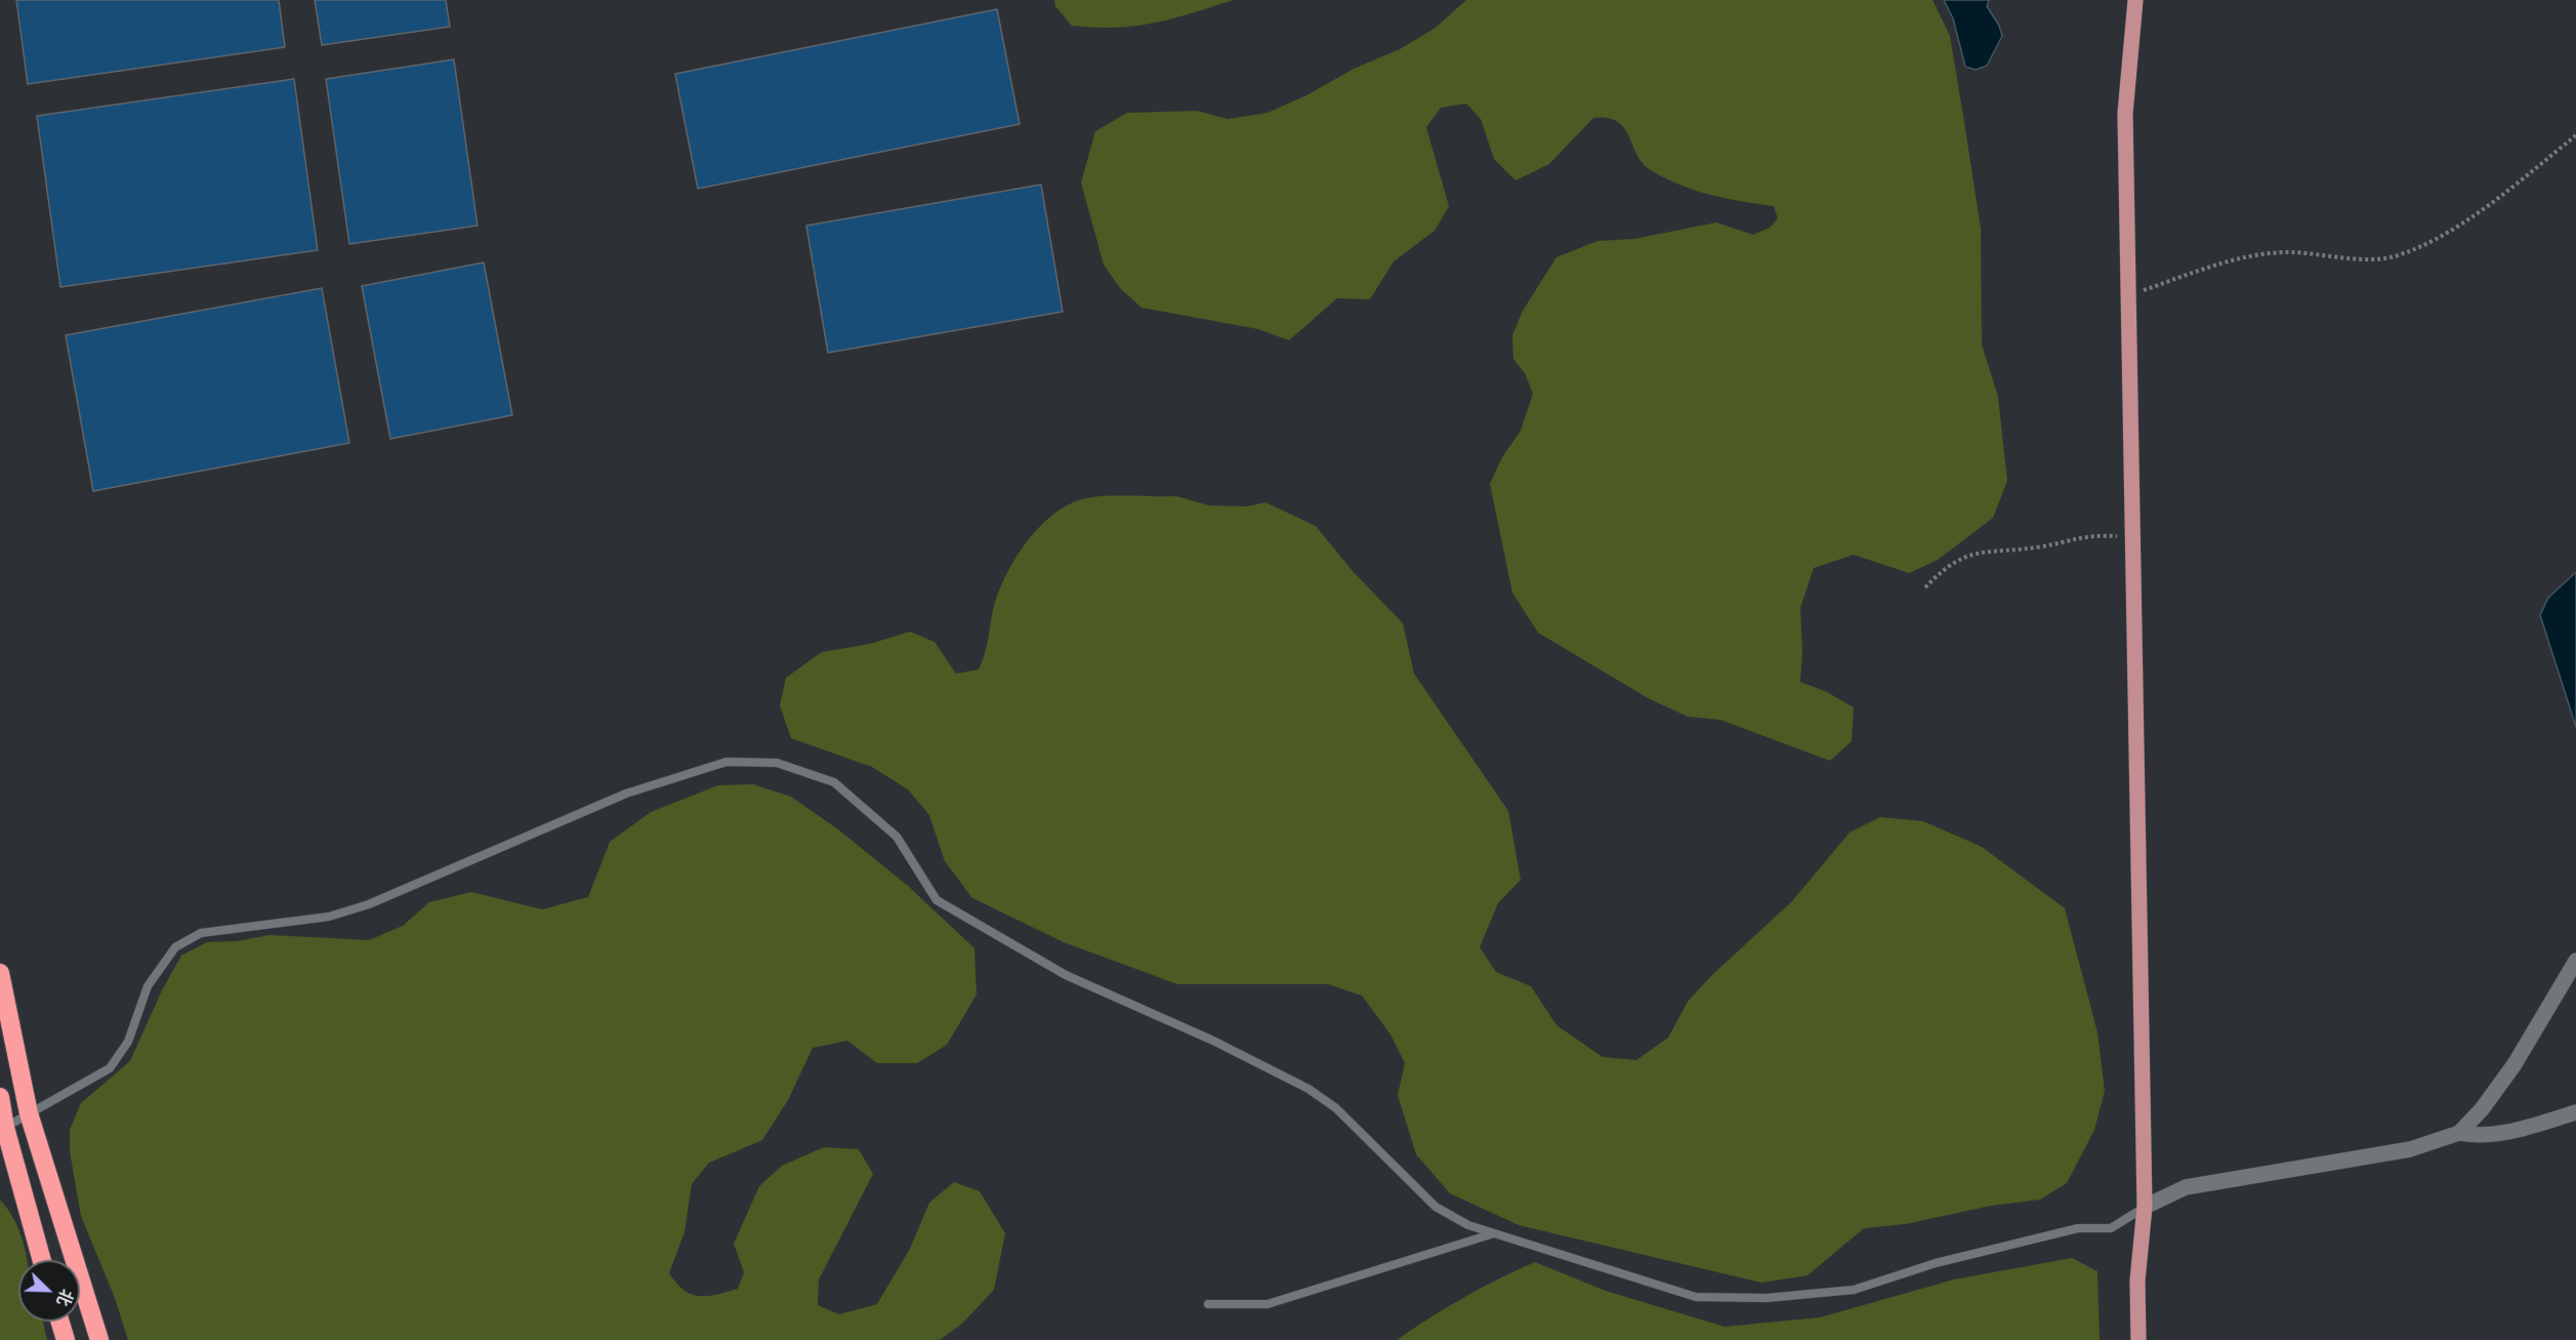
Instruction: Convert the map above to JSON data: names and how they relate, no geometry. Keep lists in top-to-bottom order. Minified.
{"north":"bottom right"}
